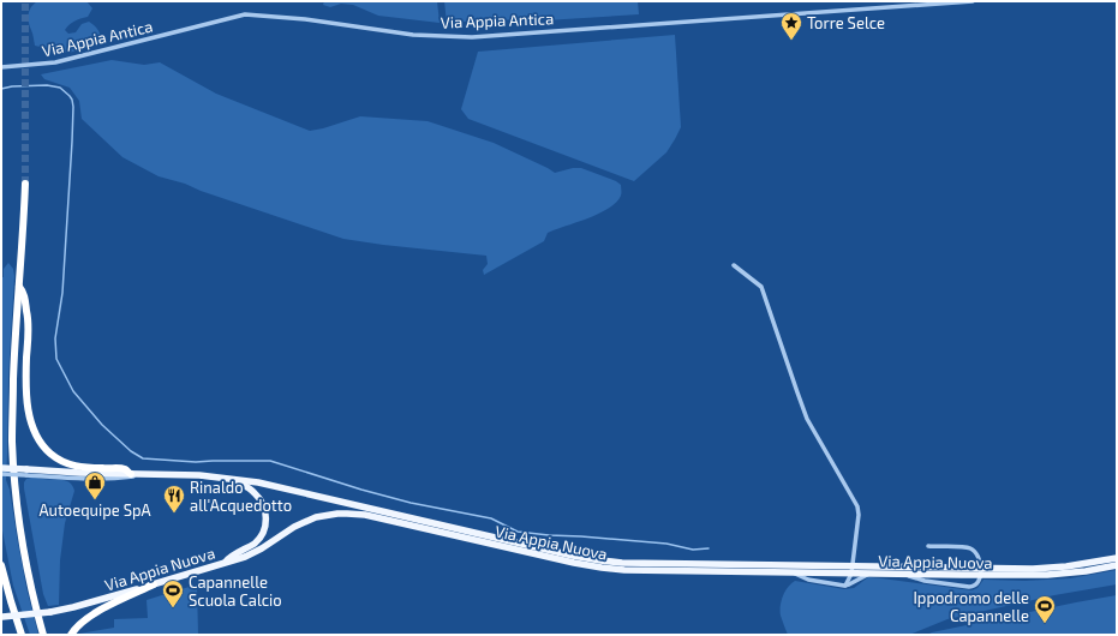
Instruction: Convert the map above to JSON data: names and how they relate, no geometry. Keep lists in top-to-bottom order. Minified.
{"streets":{"main road":["Via Appia Nuova"],"street":["Via Appia Antica"]},"places":{"place":["Torre Selce"],"shop":["Autoequipe SpA"],"restaurant":["Rinaldo all'Acquedotto"],"sports":["Capannelle Scuola Calcio","Ippodromo delle Capannelle"]}}
